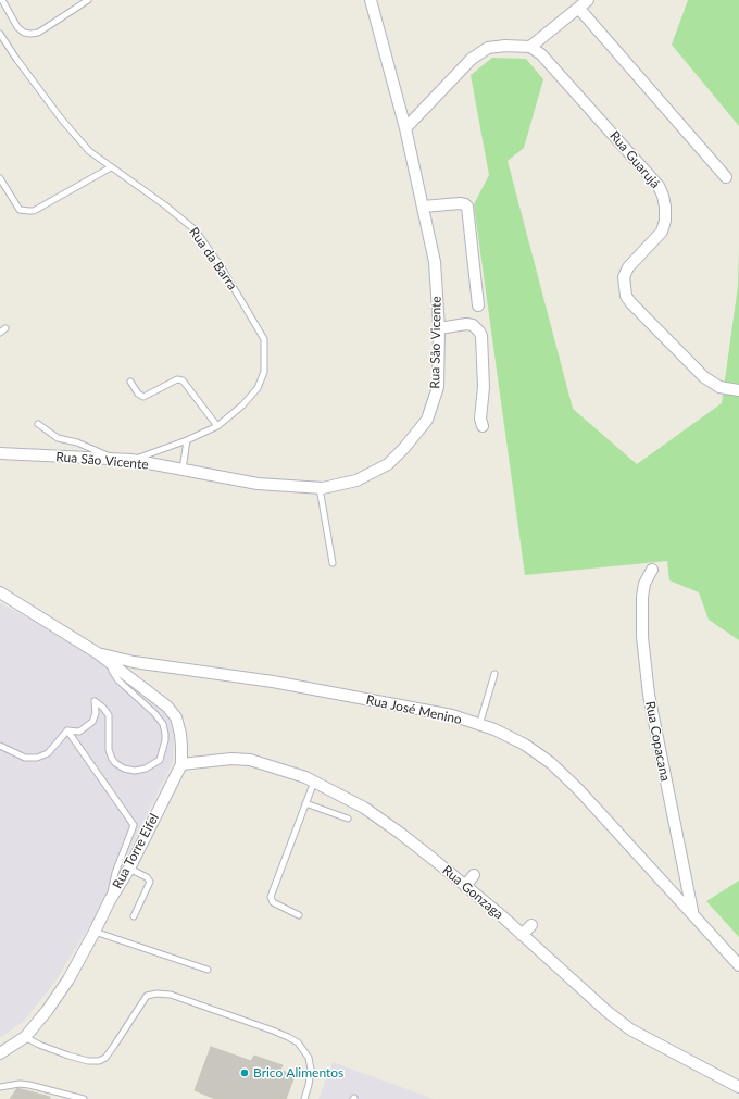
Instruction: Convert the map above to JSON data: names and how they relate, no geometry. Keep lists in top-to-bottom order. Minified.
{"streets":{"street":["Rua Guarujá","Rua São Vicente","Rua José Menino","Rua Copacana","Rua Torre Eifel","Rua Gonzaga"],"lane":["Rua da Barra"]},"crossings":[["Rua da Barra","Rua São Vicente"],["Rua José Menino","Rua Copacana"],["Rua José Menino","Rua Torre Eifel"],["Rua Torre Eifel","Rua Gonzaga"]],"places":["Brico Alimentos"]}
